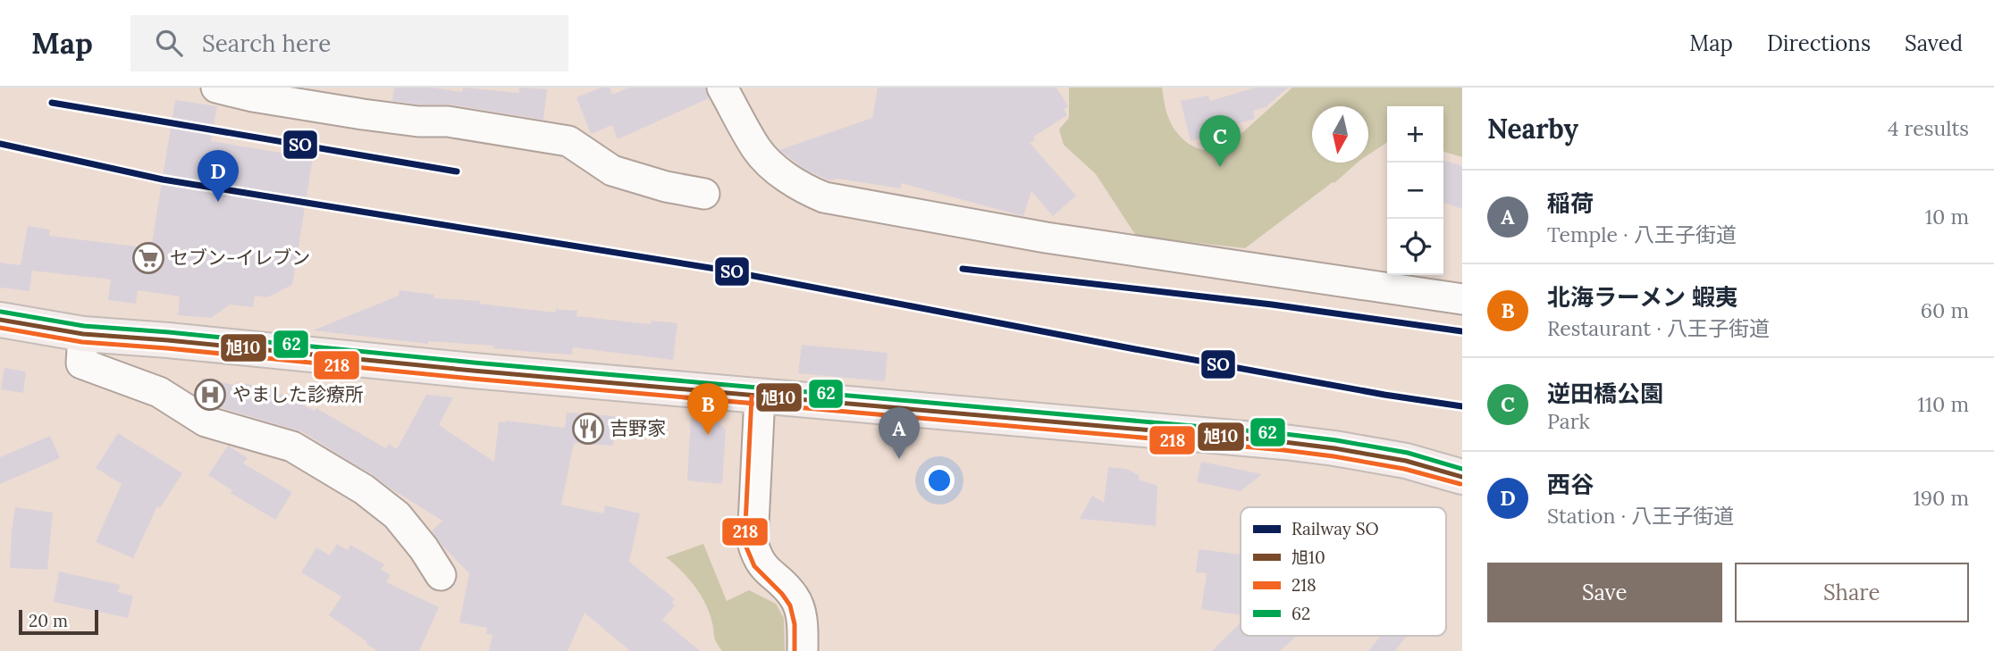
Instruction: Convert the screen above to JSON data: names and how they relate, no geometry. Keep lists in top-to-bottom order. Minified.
{"places":{"supermarket":["セブン-イレブン"],"hospital":["やました診療所"],"restaurant":["吉野家"]},"lines":["rail line SO","transit line 62","transit line 旭10","transit line 218"],"legend":["Railway SO","旭10","218","62"],"scale_bar":"20 m","north":"bottom","page":{"header":"Map","search":"Search here","nav":["Map","Directions","Saved"],"heading":["Nearby","4 results"],"map_buttons":["+","−"],"pins":["C","D","B","A"],"list":[{"mark":"A","name":"稲荷","note":"Temple · 八王子街道","value":"10 m"},{"mark":"B","name":"北海ラーメン 蝦夷","note":"Restaurant · 八王子街道","value":"60 m"},{"mark":"C","name":"逆田橋公園","note":"Park","value":"110 m"},{"mark":"D","name":"西谷","note":"Station · 八王子街道","value":"190 m"}],"buttons":["Save","Share"],"scale":"20 m"}}
